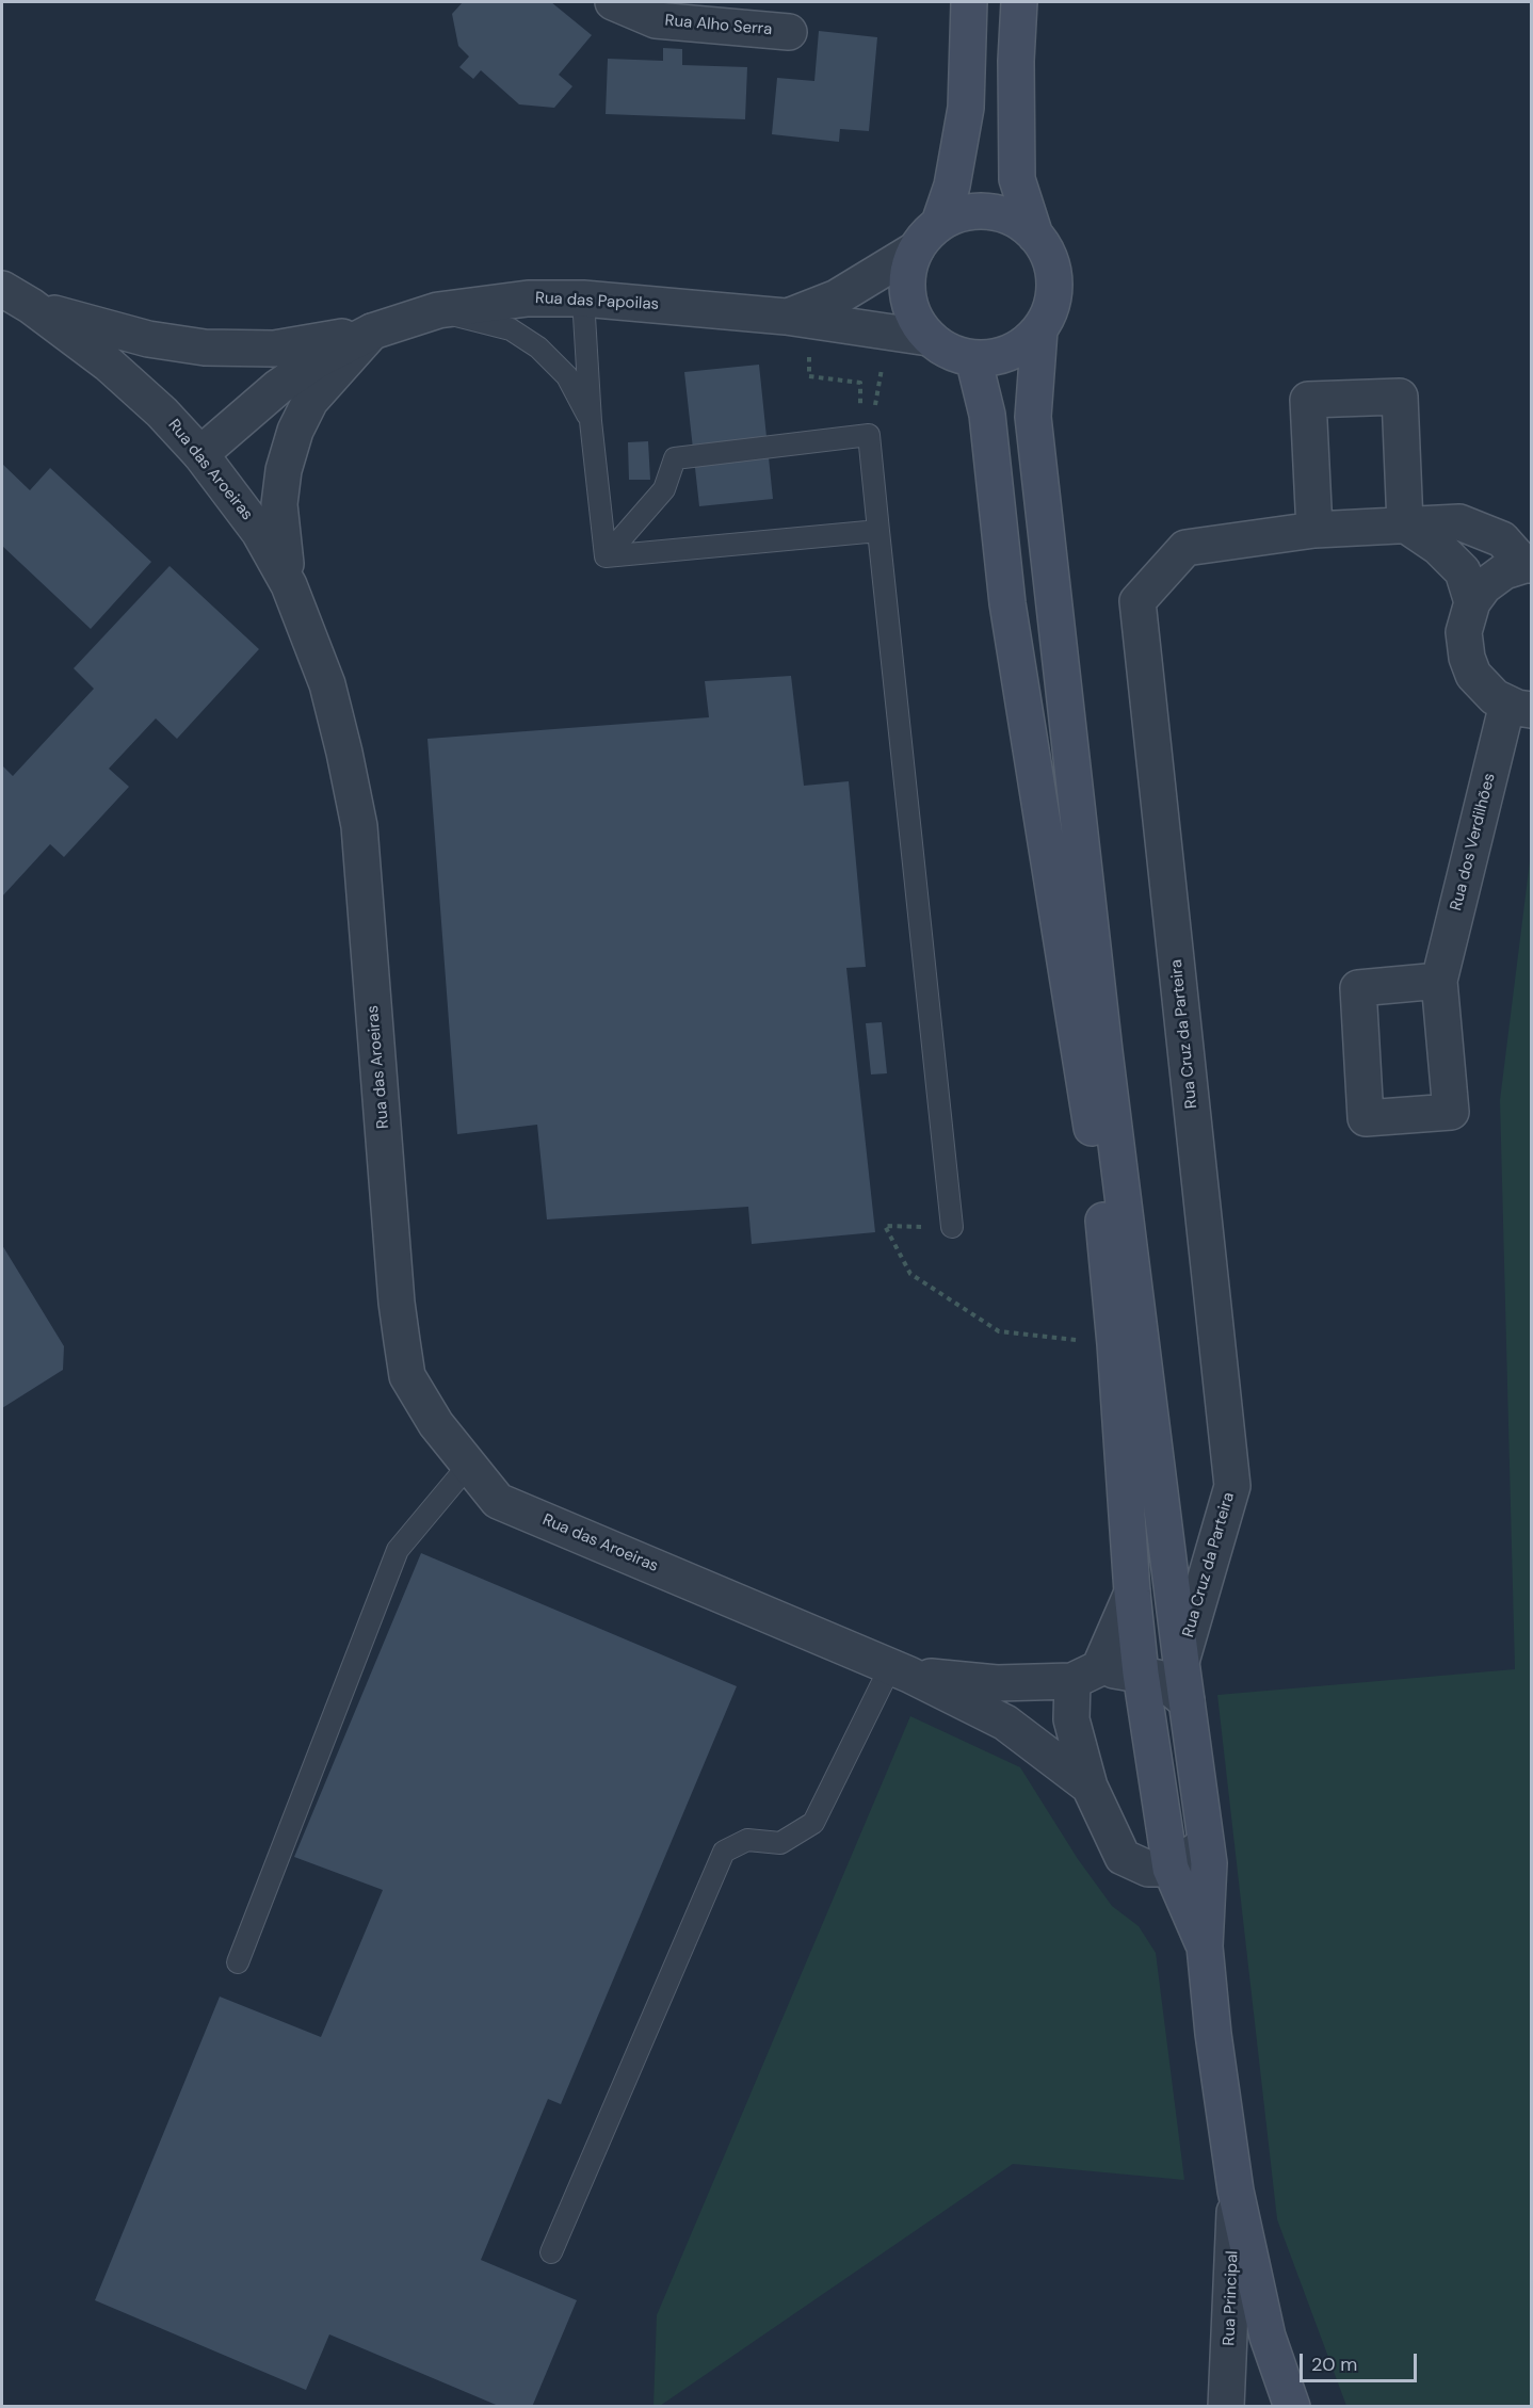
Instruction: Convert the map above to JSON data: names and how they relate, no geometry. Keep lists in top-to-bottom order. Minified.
{"streets":{"street":["Rua Alho Serra","Rua das Papoilas","Rua das Aroeiras","Rua dos Verdilhões","Rua Cruz da Parteira","Rua Principal"]},"crossings":[["Rua das Papoilas","Rua das Aroeiras"]],"scale_bar":"20 m"}
